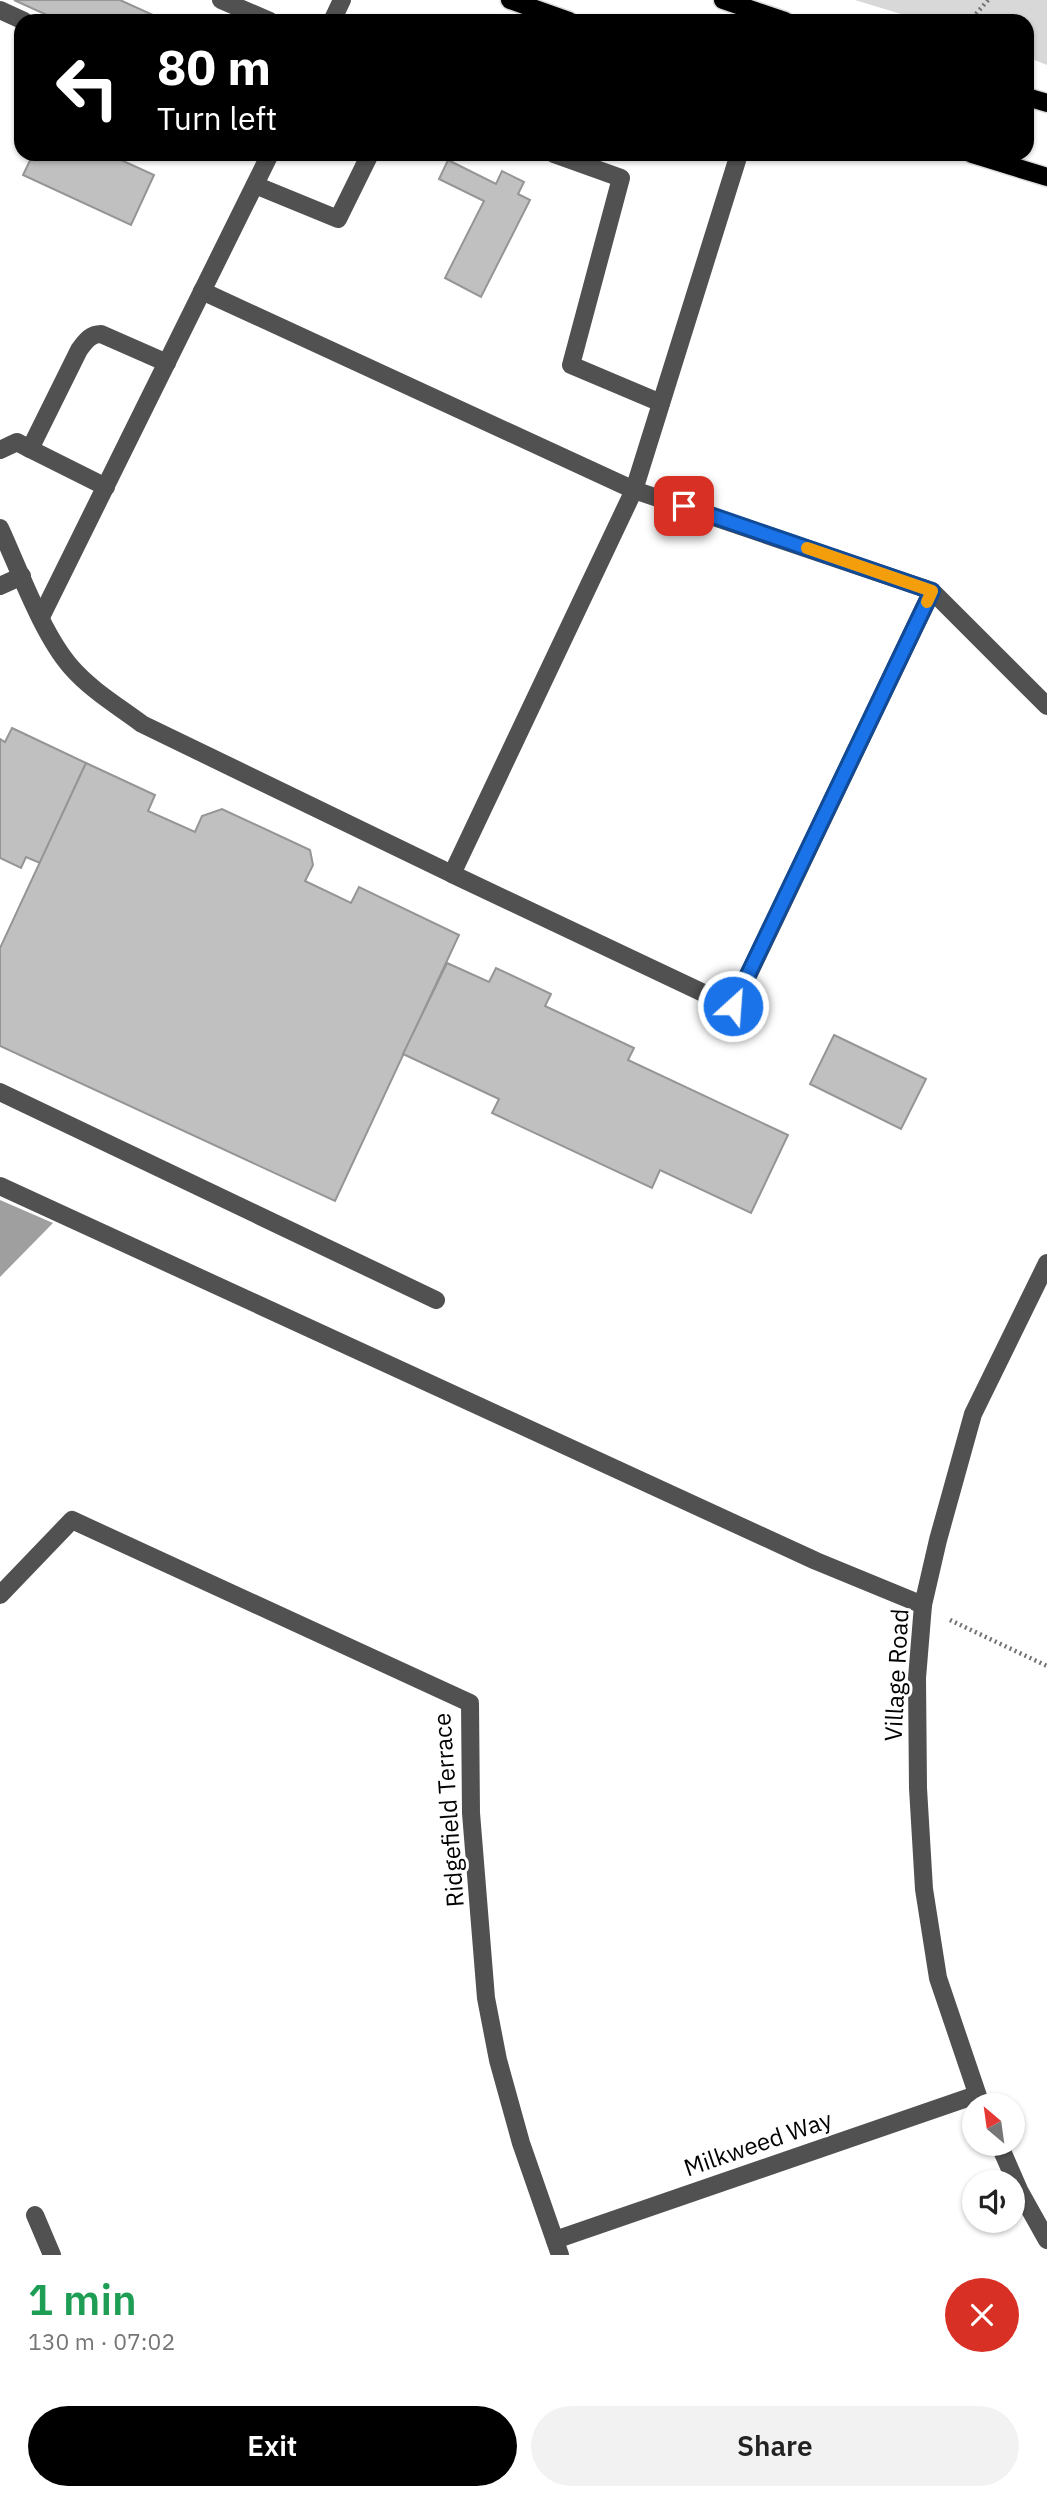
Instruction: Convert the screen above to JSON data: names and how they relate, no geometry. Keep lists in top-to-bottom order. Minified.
{"streets":{"street":["Village Road","Ridgefield Terrace","Milkweed Way"]},"crossings":[["Ridgefield Terrace","Milkweed Way"]],"north":"top left","page":{"turn":["80 m","Turn left"],"heading":["1 min","130 m · 07:02"],"buttons":["Exit","Share"]}}
